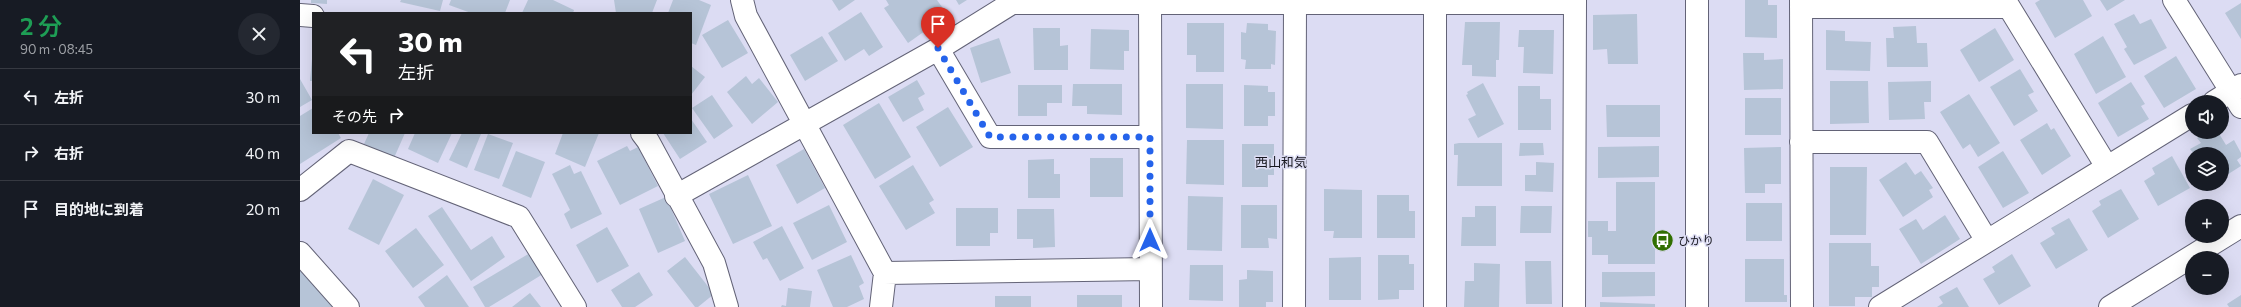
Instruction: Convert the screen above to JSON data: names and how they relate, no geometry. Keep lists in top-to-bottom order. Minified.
{"districts":["西山和気"],"places":{"bus stop":["ひかり"]},"page":{"heading":["2 分","90 m · 08:45"],"turn":["30 m","左折"],"list":[{"name":"左折","value":"30 m"},{"name":"右折","value":"40 m"},{"name":"目的地に到着","value":"20 m"}],"map_buttons":["+","−"],"then":"その先"}}
